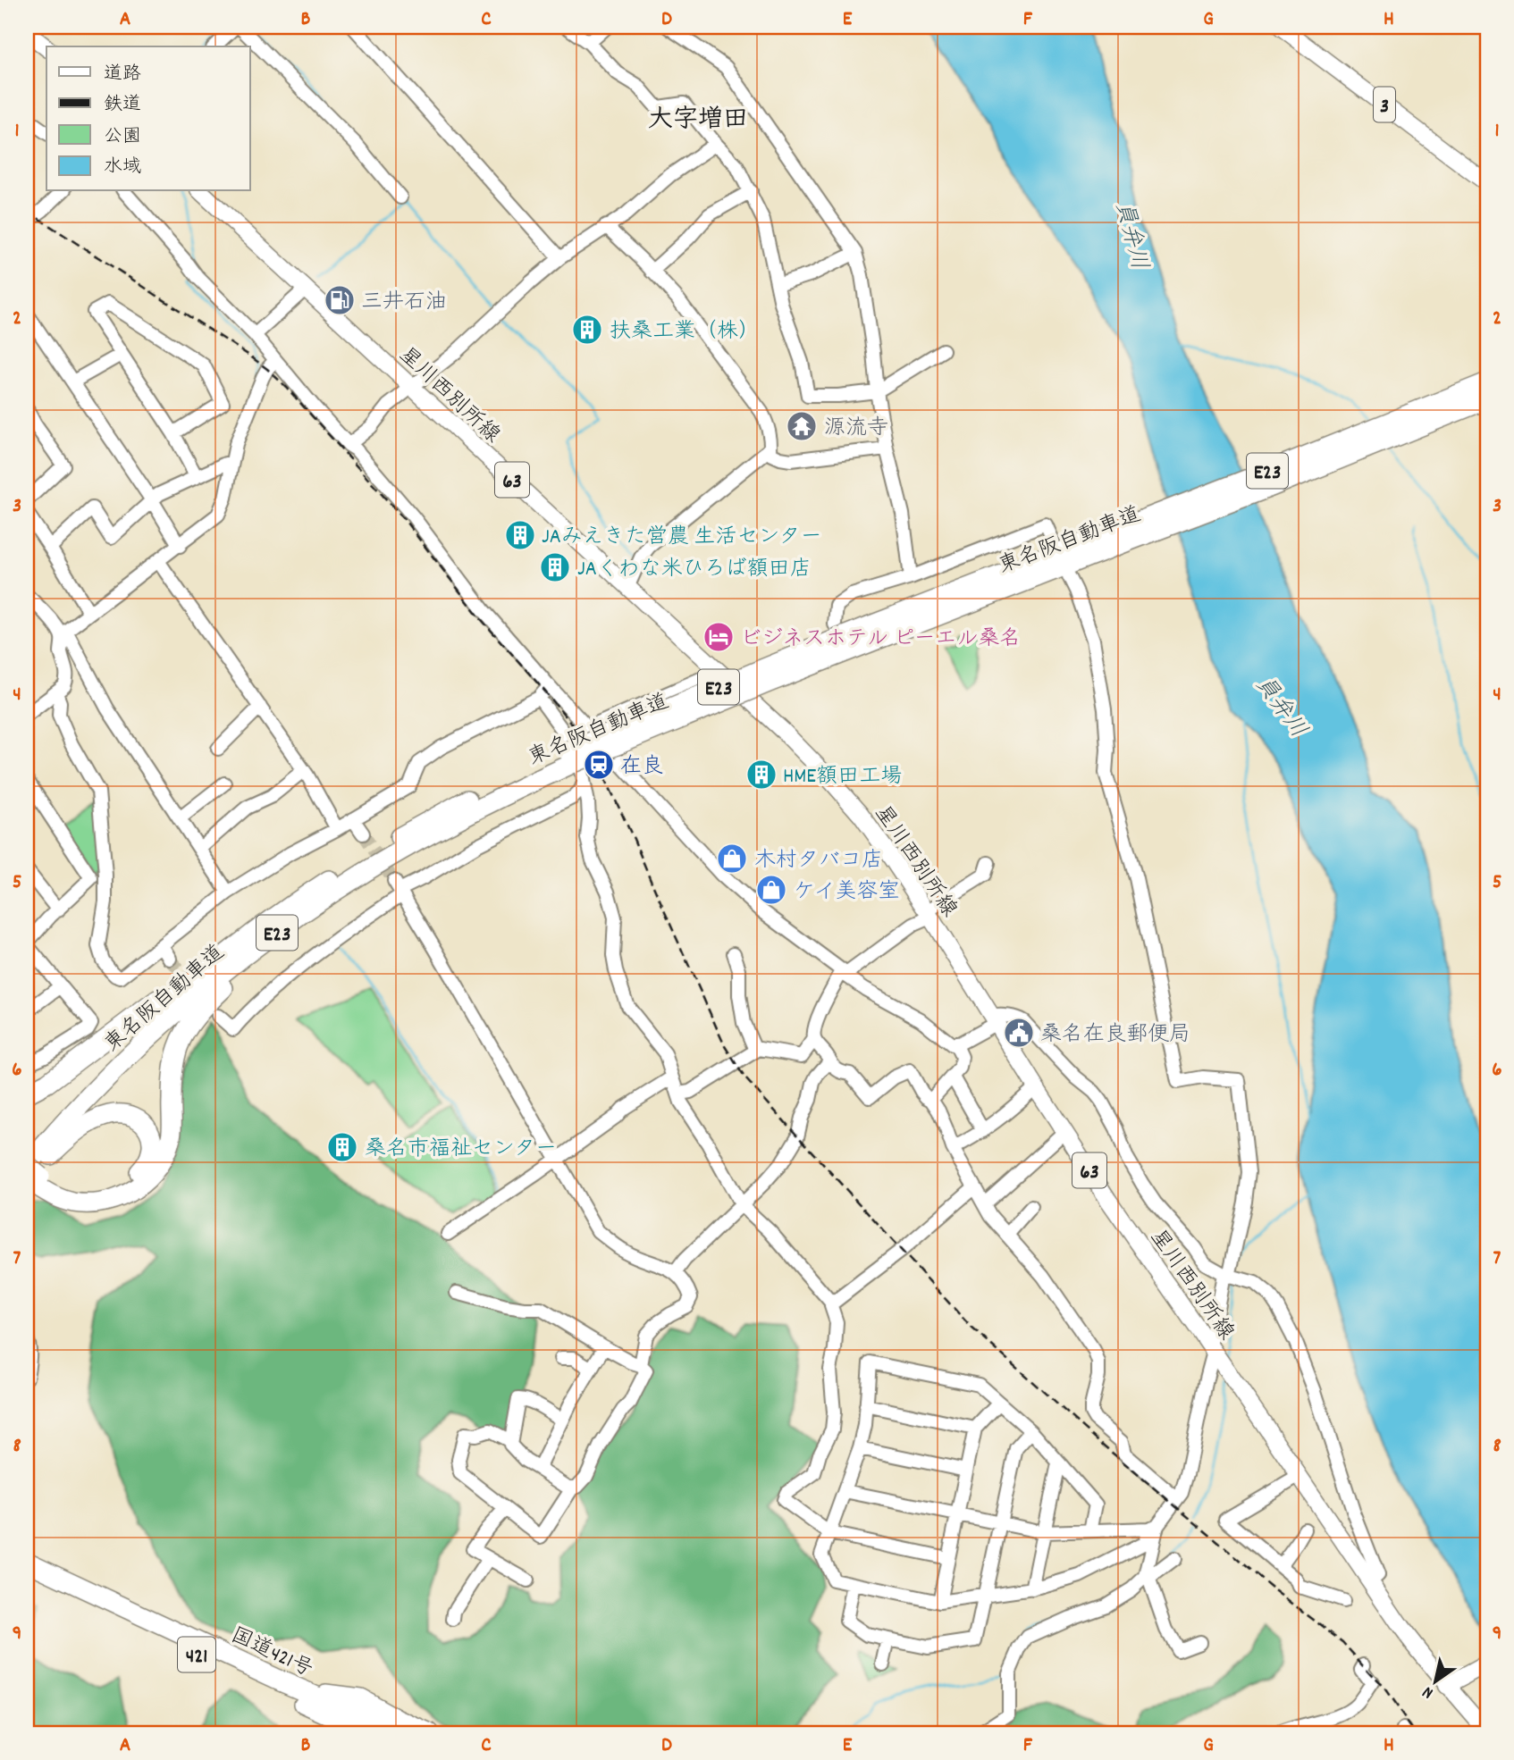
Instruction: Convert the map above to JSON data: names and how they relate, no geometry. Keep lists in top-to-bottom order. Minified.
{"streets":{"highway":["E23","東名阪自動車道","国道421号","421"],"main road":["3","星川西別所線","63"]},"districts":["大字増田"],"water":["員弁川"],"places":{"fuel station":["三井石油"],"building":["扶桑工業（株）","JAみえきた営農 生活センター","JAくわな米ひろば額田店","HME額田工場","桑名市福祉センター"],"temple":["源流寺"],"hotel":["ビジネスホテル ピーエル桑名"],"station":["在良"],"shop":["木村タバコ店","ケイ美容室"],"public building":["桑名在良郵便局"]},"legend":["道路","鉄道","公園","水域"],"north":"bottom left","grid":{"columns":["A","B","C","D","E","F","G","H"],"rows":["1","2","3","4","5","6","7","8","9"]}}
